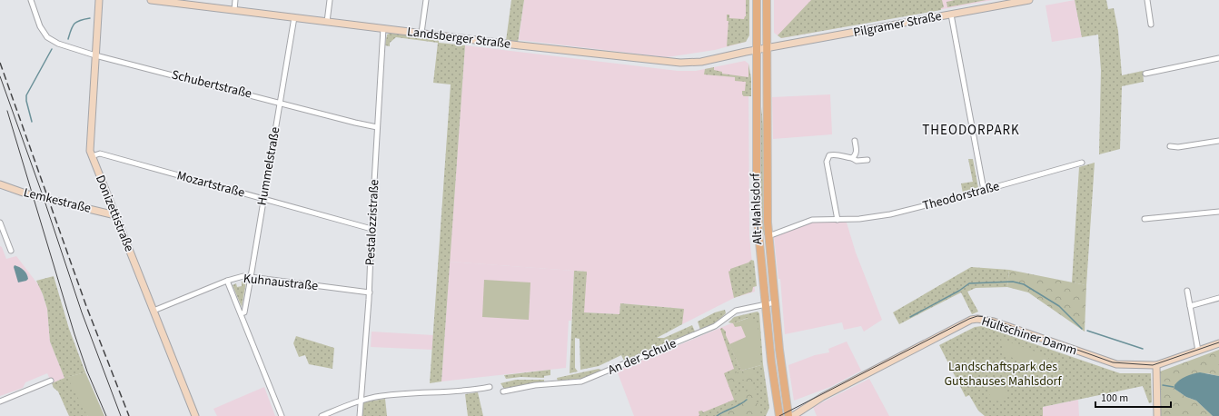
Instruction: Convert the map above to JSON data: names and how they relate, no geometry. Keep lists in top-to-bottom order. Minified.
{"streets":{"main road":["Alt-Mahlsdorf"],"street":["Pilgramer Straße","Landsberger Straße","Schubertstraße","Hummelstraße","Mozartstraße","Theodorstraße","Lemkestraße","Donizettistraße","Pestalozzistraße","Kuhnaustraße","Hultschiner Damm","An der Schule"]},"crossings":[["Pilgramer Straße","Landsberger Straße"],["Pilgramer Straße","Alt-Mahlsdorf"],["Landsberger Straße","Hummelstraße"],["Landsberger Straße","Alt-Mahlsdorf"],["Landsberger Straße","Pestalozzistraße"],["Schubertstraße","Hummelstraße"],["Schubertstraße","Donizettistraße"],["Schubertstraße","Pestalozzistraße"],["Hummelstraße","Mozartstraße"],["Hummelstraße","Kuhnaustraße"],["Mozartstraße","Donizettistraße"],["Mozartstraße","Pestalozzistraße"],["Theodorstraße","Alt-Mahlsdorf"],["Lemkestraße","Donizettistraße"],["Alt-Mahlsdorf","An der Schule"],["Donizettistraße","Kuhnaustraße"],["Pestalozzistraße","Kuhnaustraße"]],"districts":["THEODORPARK"],"parks":["Landschaftspark des Gutshauses Mahlsdorf"],"scale_bar":"100 m"}
